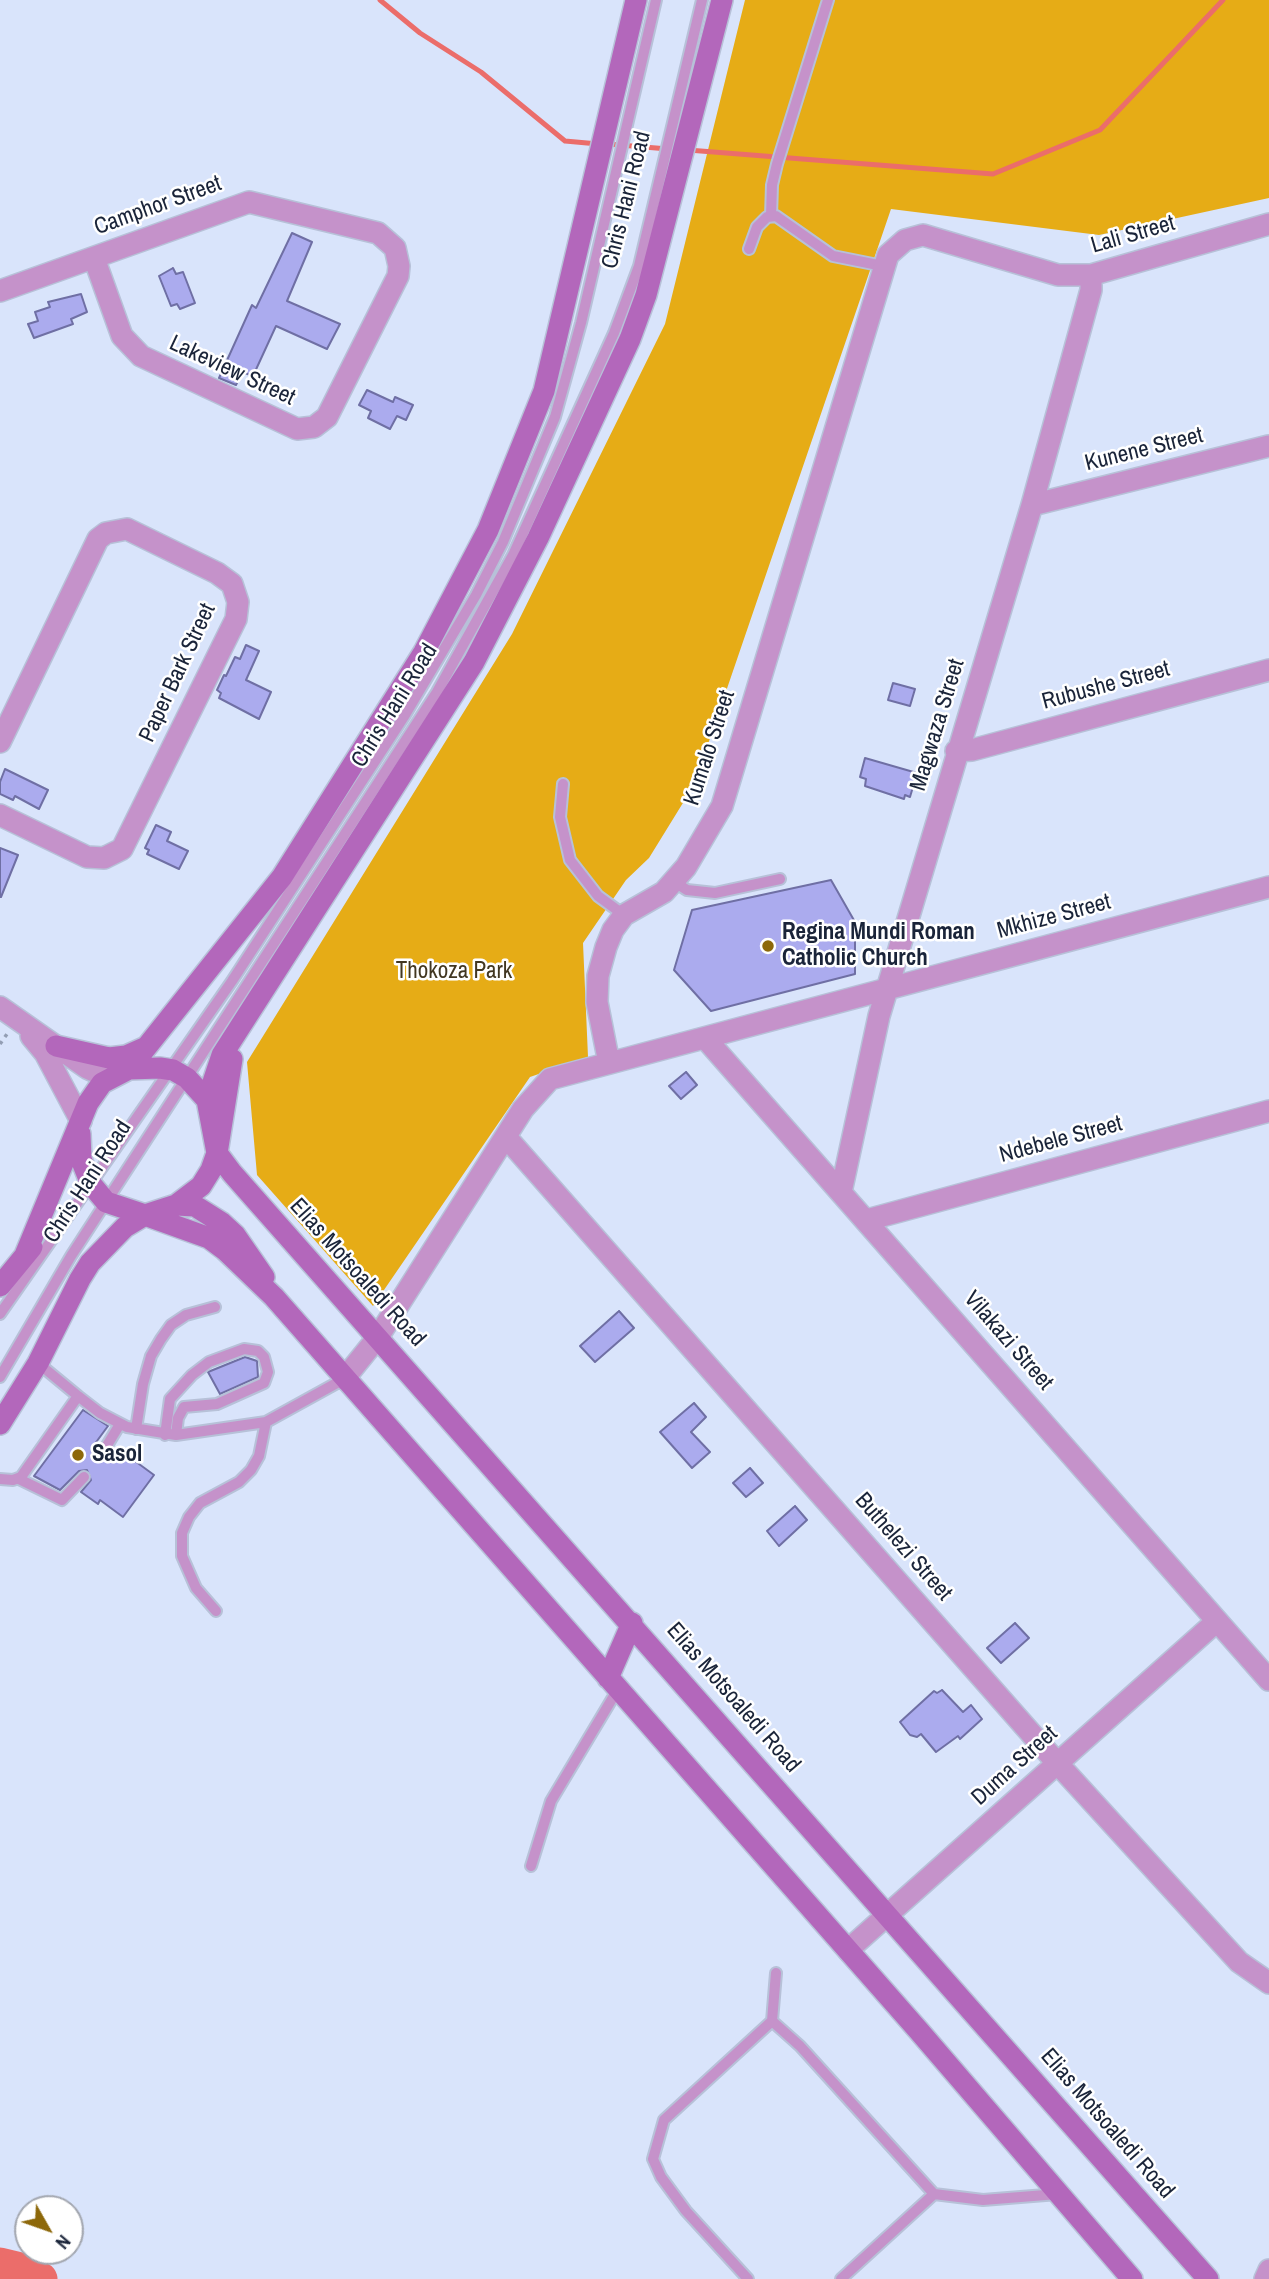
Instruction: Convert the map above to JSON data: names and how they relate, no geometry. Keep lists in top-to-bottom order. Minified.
{"streets":{"main road":["Chris Hani Road","Elias Motsoaledi Road"],"street":["Camphor Street","Lali Street","Lakeview Street","Kunene Street","Paper Bark Street","Rubushe Street","Magwaza Street","Kumalo Street","Mkhize Street","Ndebele Street","Vilakazi Street","Buthelezi Street","Duma Street"]},"crossings":[["Camphor Street","Lakeview Street"],["Lali Street","Magwaza Street"],["Lali Street","Kumalo Street"],["Kunene Street","Magwaza Street"],["Rubushe Street","Magwaza Street"],["Magwaza Street","Mkhize Street"],["Magwaza Street","Vilakazi Street"],["Mkhize Street","Vilakazi Street"],["Ndebele Street","Vilakazi Street"],["Elias Motsoaledi Road","Duma Street"],["Vilakazi Street","Duma Street"],["Buthelezi Street","Duma Street"]],"parks":["Thokoza Park"],"places":["Regina Mundi Roman Catholic Church","Sasol"],"north":"bottom right"}
